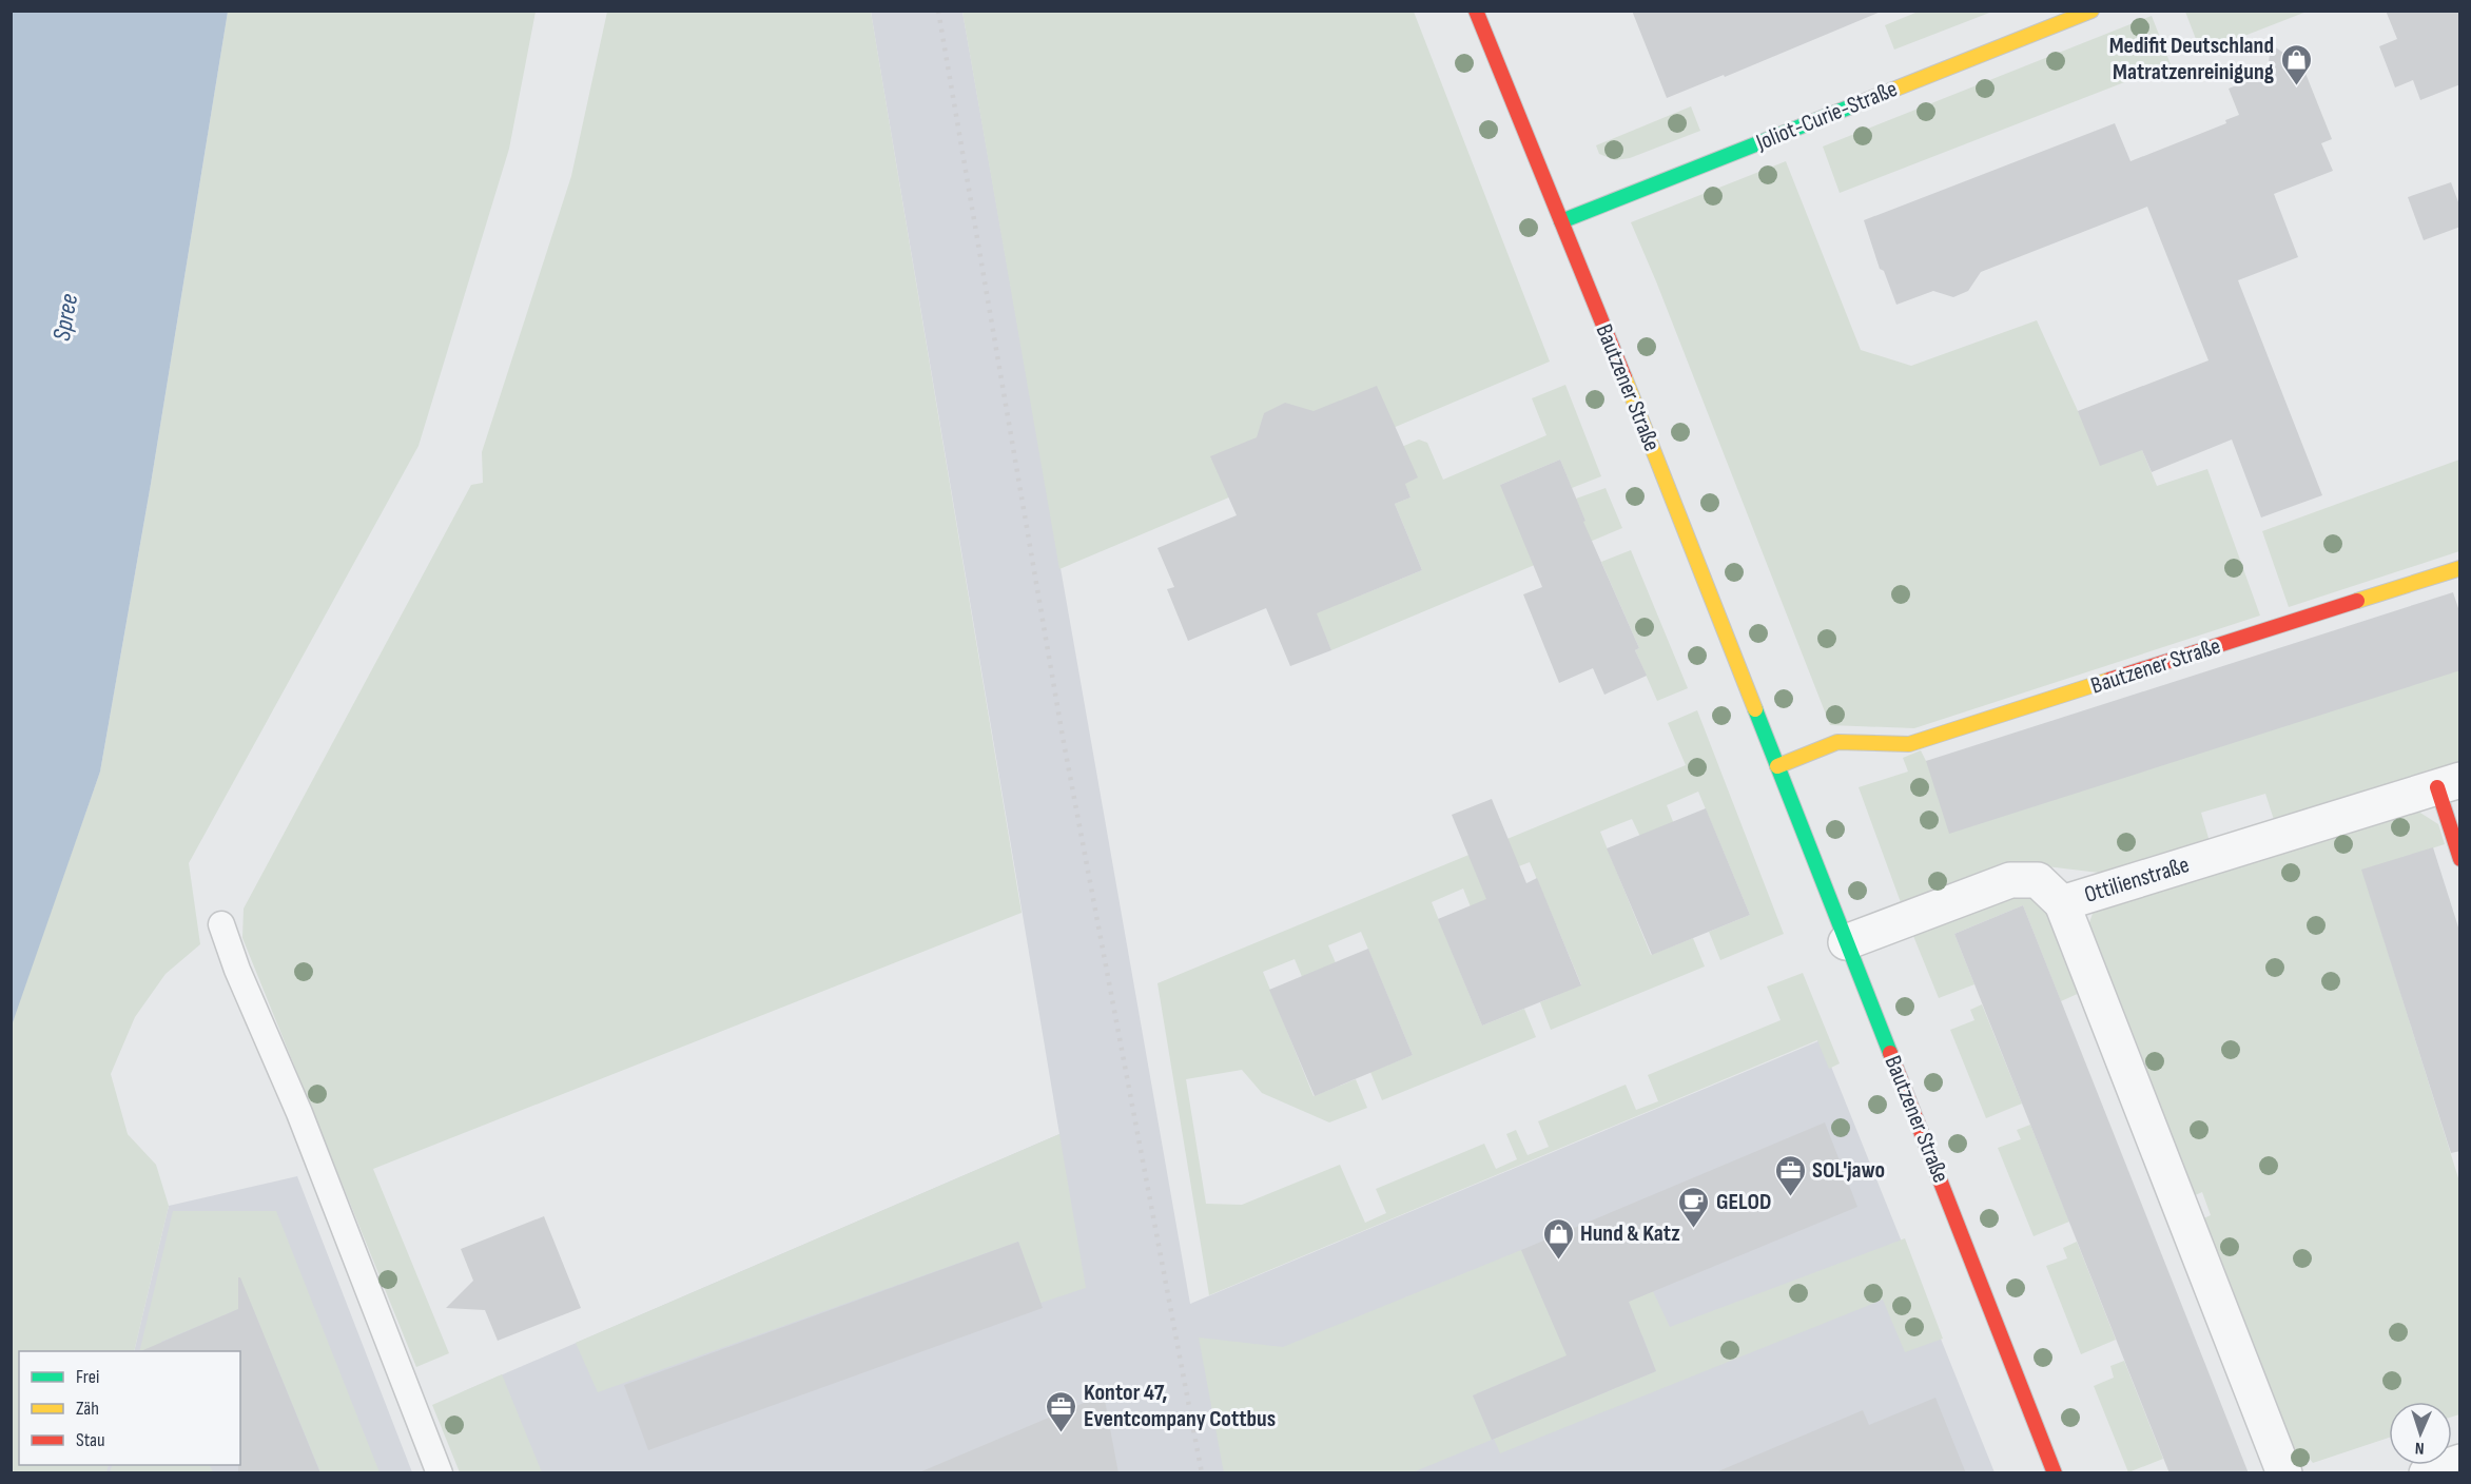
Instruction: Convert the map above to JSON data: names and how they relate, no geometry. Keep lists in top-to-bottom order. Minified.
{"streets":{"street":["Joliot-Curie-Straße","Bautzener Straße","Ottilienstraße"]},"crossings":[["Joliot-Curie-Straße","Bautzener Straße"],["Bautzener Straße","Ottilienstraße"]],"water":["Spree"],"places":{"shop":["Medifit Deutschland Matratzenreinigung","Hund & Katz"],"office":["SOL'jawo","Kontor 47, Eventcompany Cottbus"],"cafe":["GELOD"]},"legend":["Frei","Zäh","Stau"],"north":"bottom"}
